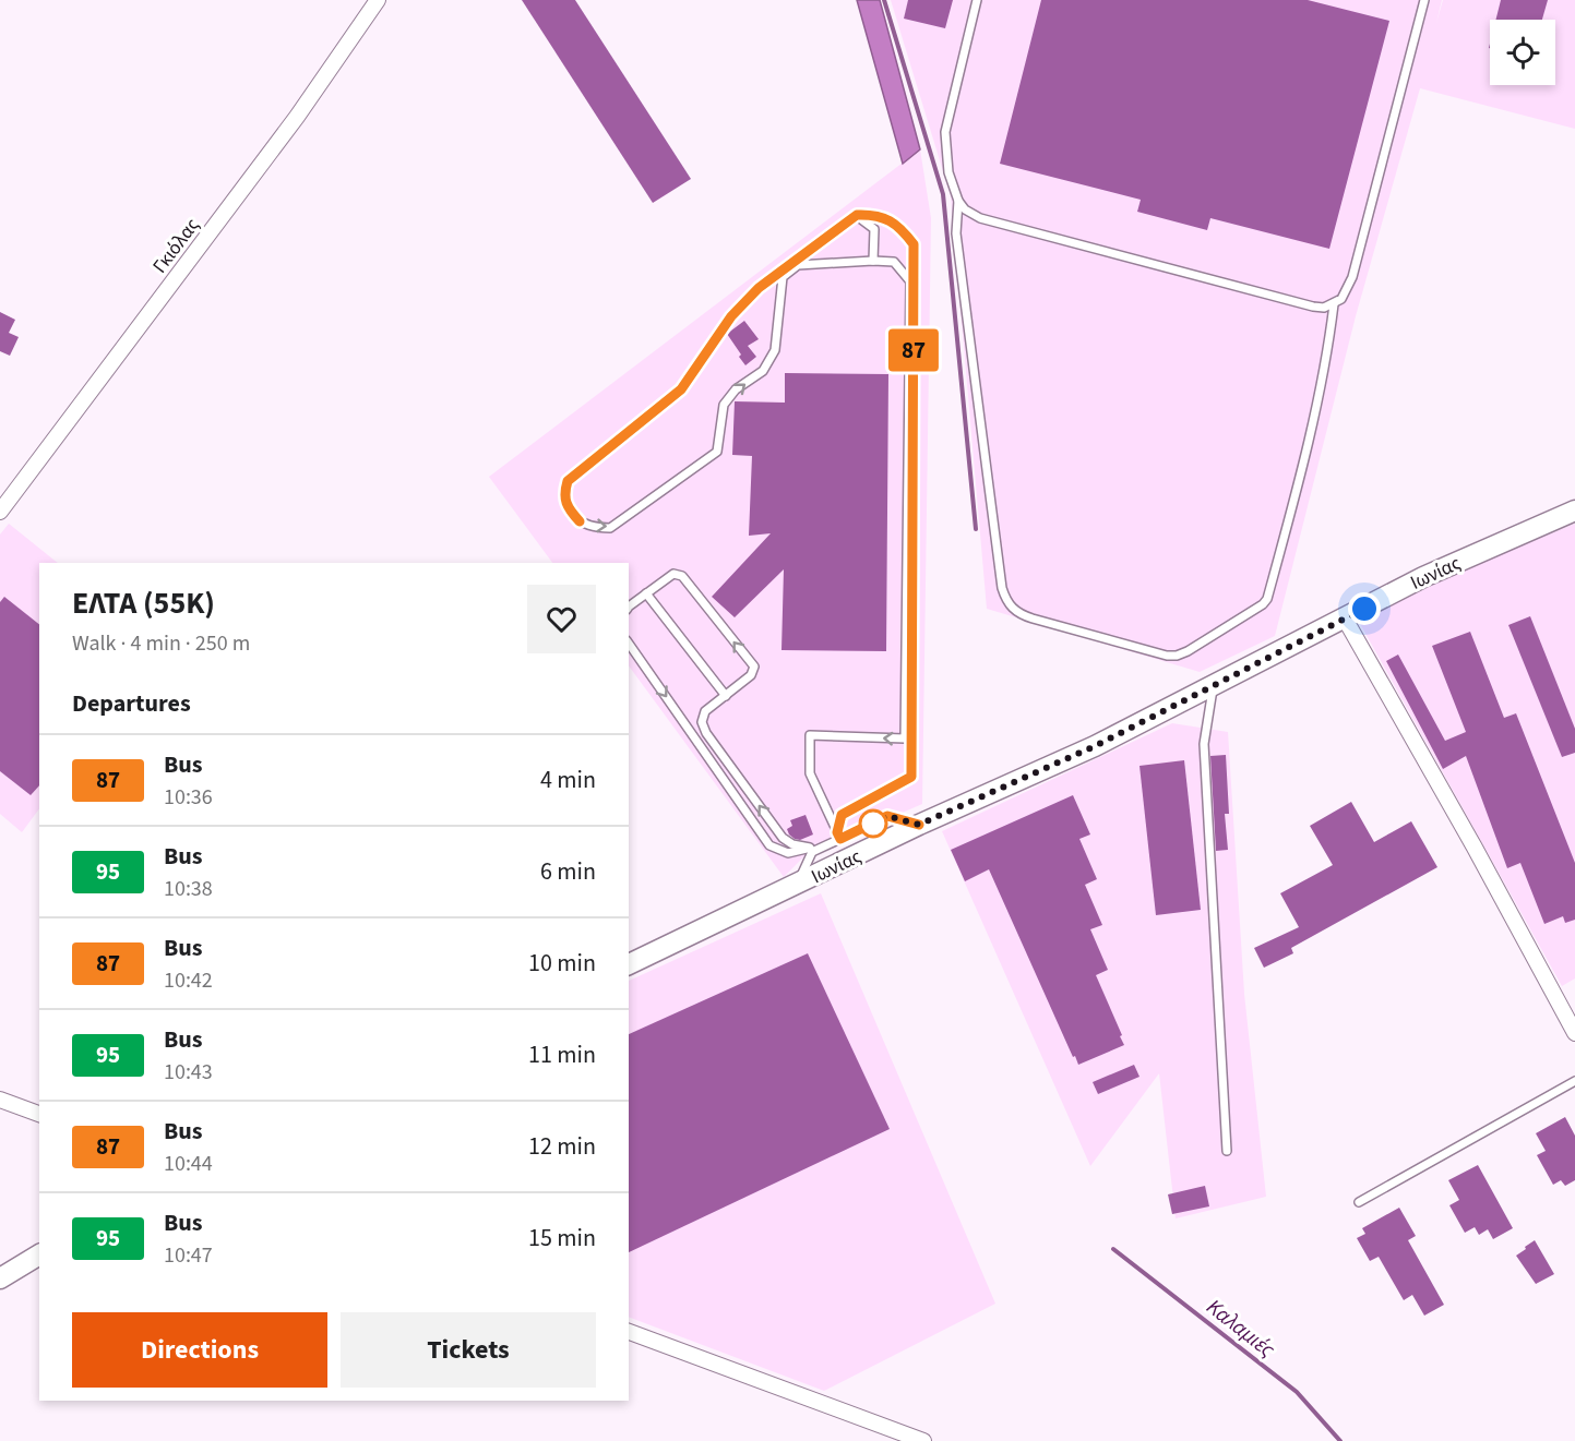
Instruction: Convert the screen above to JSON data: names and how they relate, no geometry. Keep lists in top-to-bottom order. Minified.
{"streets":{"street":["Γκιόλας","Ιωνίας"]},"water":["Καλαμιές"],"lines":["bus line 87"],"page":{"on_map":"87","heading":[["ΕΛΤΑ (55Κ)","Walk · 4 min · 250 m"],"Departures"],"list":[{"mark":"87","name":"Bus","note":"10:36","value":"4 min"},{"mark":"95","name":"Bus","note":"10:38","value":"6 min"},{"mark":"87","name":"Bus","note":"10:42","value":"10 min"},{"mark":"95","name":"Bus","note":"10:43","value":"11 min"},{"mark":"87","name":"Bus","note":"10:44","value":"12 min"},{"mark":"95","name":"Bus","note":"10:47","value":"15 min"}],"buttons":["Directions","Tickets"]}}
